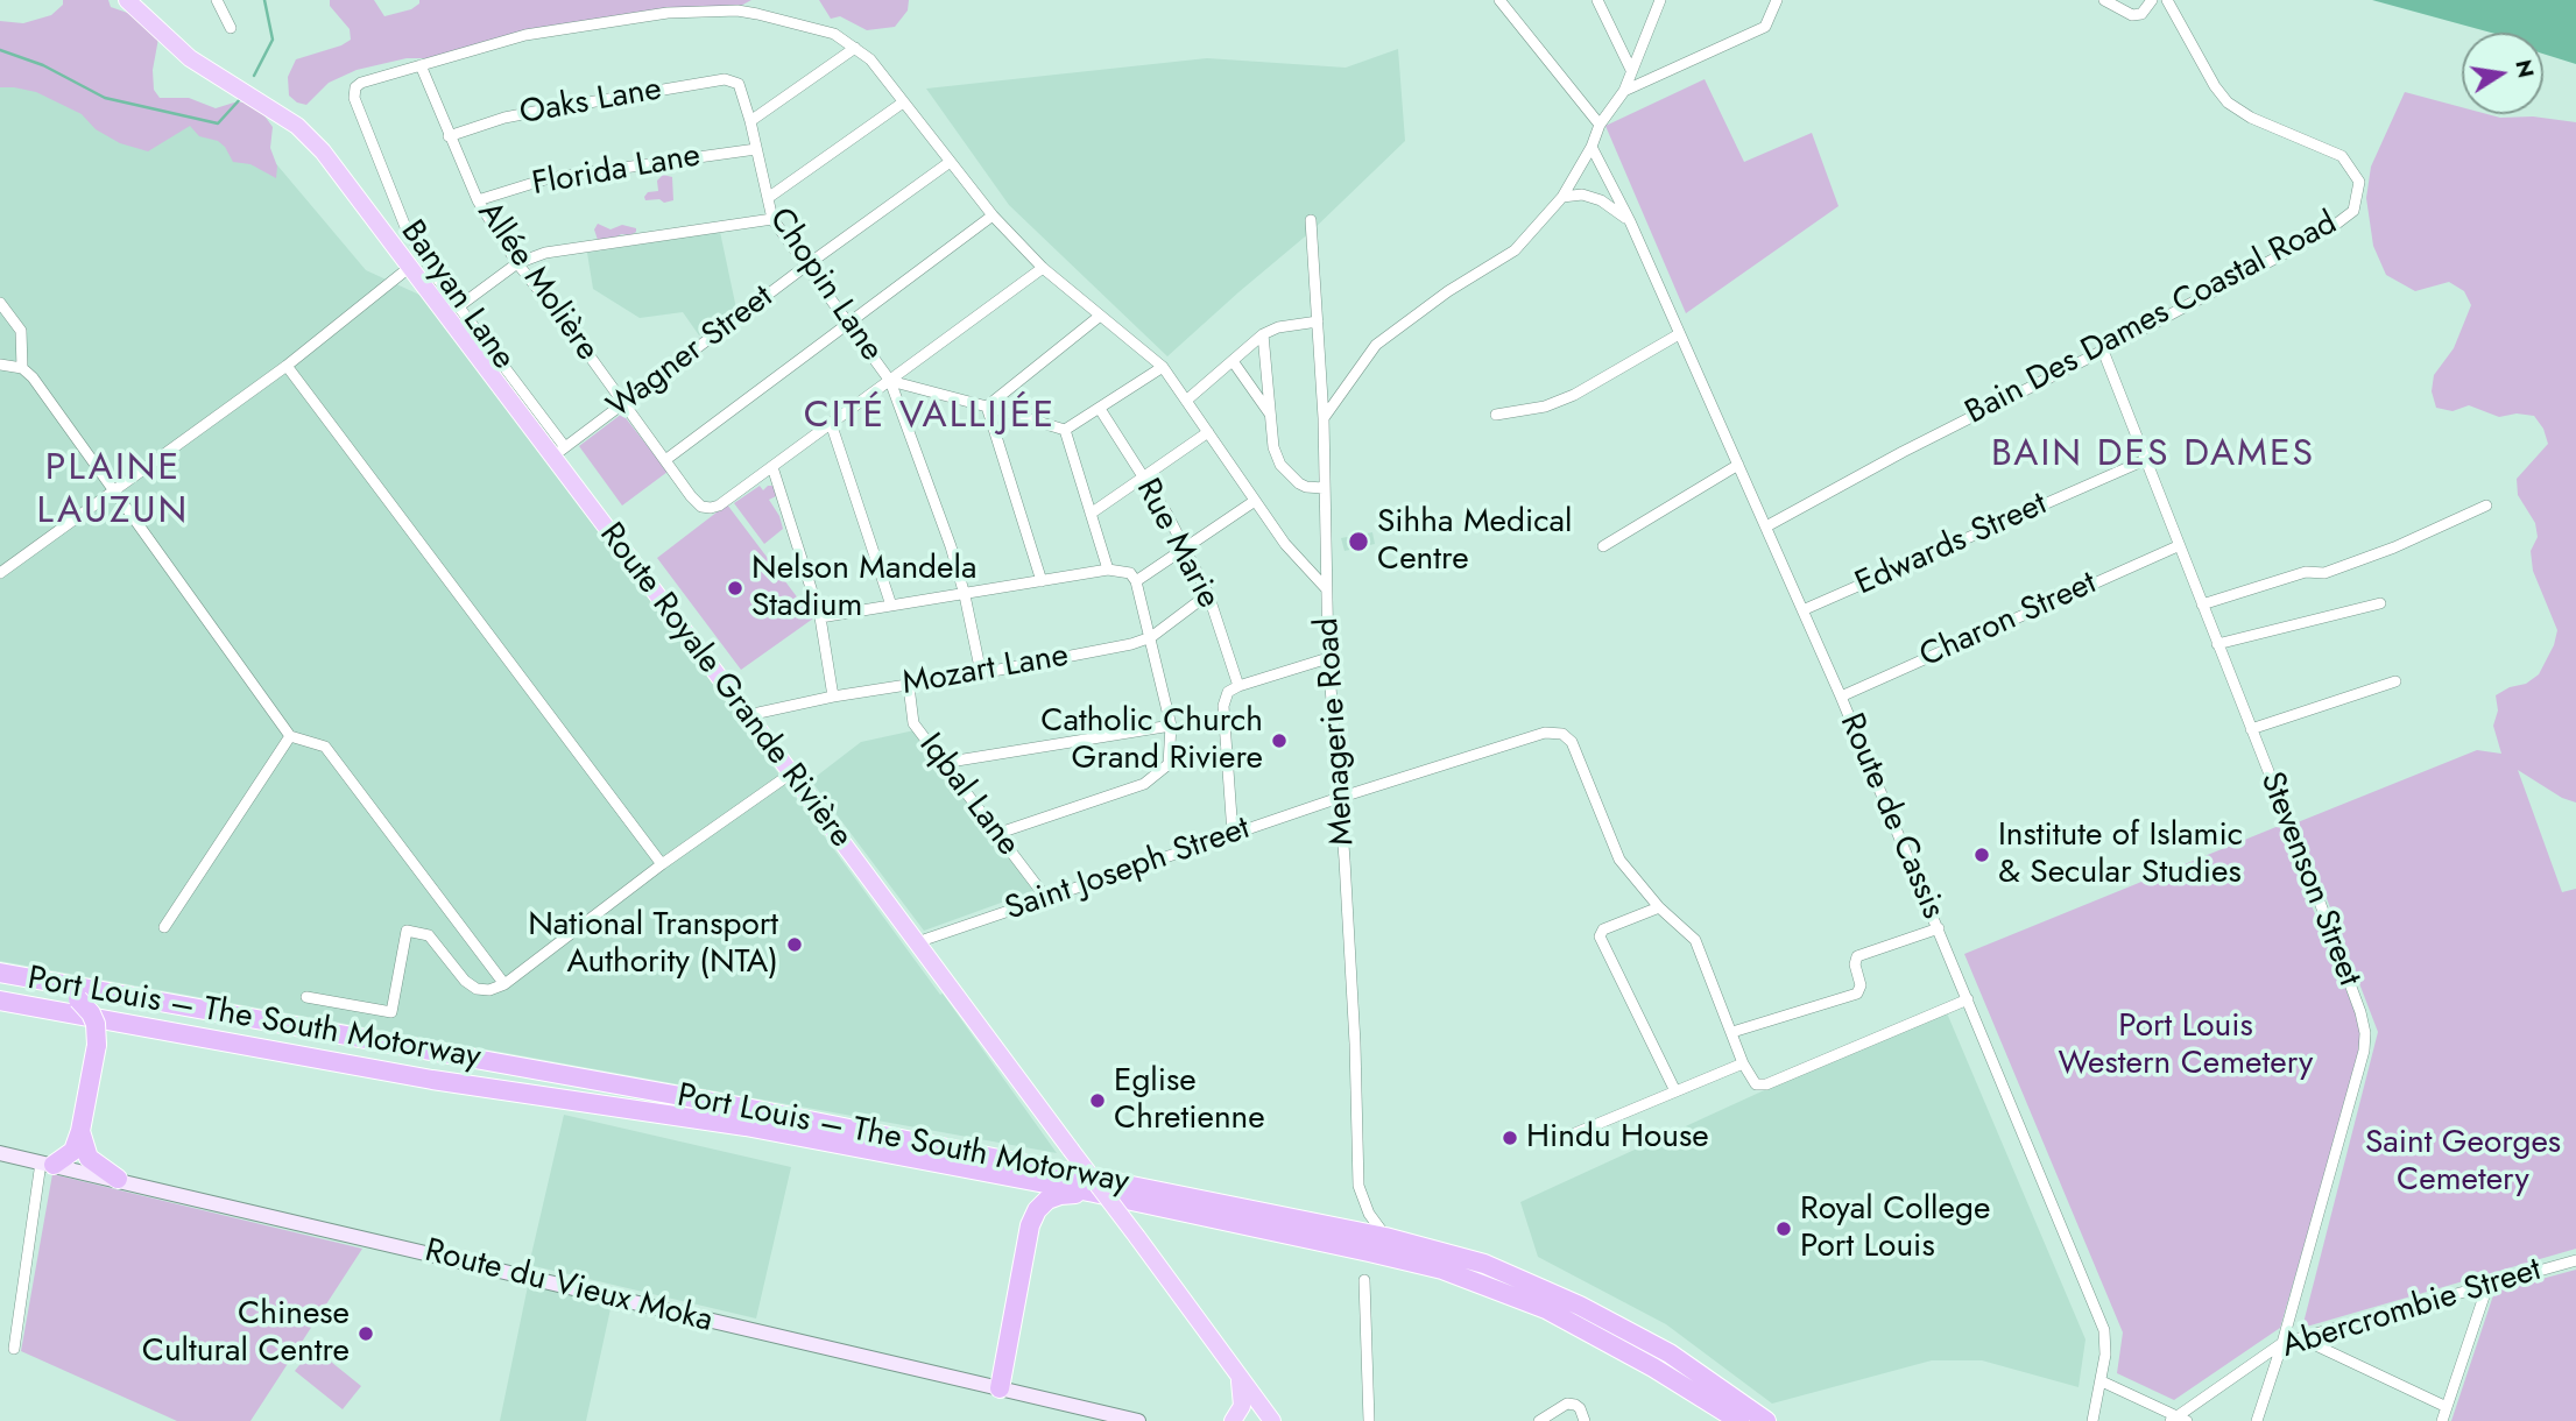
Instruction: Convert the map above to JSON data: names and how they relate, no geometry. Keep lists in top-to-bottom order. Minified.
{"streets":{"highway":["Port Louis – The South Motorway"],"main road":["Route Royale Grande Rivière","Route du Vieux Moka"],"street":["Oaks Lane","Florida Lane","Allée Molière","Chopin Lane","Banyan Lane","Bain Des Dames Coastal Road","Wagner Street","Rue Marie","Edwards Street","Charon Street","Mozart Lane","Menagerie Road","Iqbal Lane","Route de Cassis","Saint Joseph Street","Stevenson Street","Abercrombie Street"]},"crossings":[["Oaks Lane","Allée Molière"],["Oaks Lane","Chopin Lane"],["Florida Lane","Allée Molière"],["Florida Lane","Chopin Lane"],["Allée Molière","Banyan Lane"],["Allée Molière","Wagner Street"],["Chopin Lane","Wagner Street"],["Chopin Lane","Mozart Lane"],["Banyan Lane","Wagner Street"],["Banyan Lane","Route Royale Grande Rivière"],["Bain Des Dames Coastal Road","Route de Cassis"],["Bain Des Dames Coastal Road","Stevenson Street"],["Wagner Street","Route Royale Grande Rivière"],["Rue Marie","Mozart Lane"],["Edwards Street","Route de Cassis"],["Edwards Street","Stevenson Street"],["Charon Street","Route de Cassis"],["Charon Street","Stevenson Street"],["Mozart Lane","Route Royale Grande Rivière"],["Mozart Lane","Iqbal Lane"],["Route Royale Grande Rivière","Saint Joseph Street"],["Menagerie Road","Saint Joseph Street"],["Menagerie Road","Port Louis – The South Motorway"],["Iqbal Lane","Saint Joseph Street"],["Stevenson Street","Abercrombie Street"]],"districts":["CITÉ VALLIJÉE","BAIN DES DAMES","PLAINE LAUZUN"],"parks":["Port Louis Western Cemetery","Saint Georges Cemetery"],"places":["Sihha Medical Centre","Nelson Mandela Stadium","Catholic Church Grand Riviere","Institute of Islamic & Secular Studies","National Transport Authority (NTA)","Eglise Chretienne","Hindu House","Royal College Port Louis","Chinese Cultural Centre"],"north":"right"}
